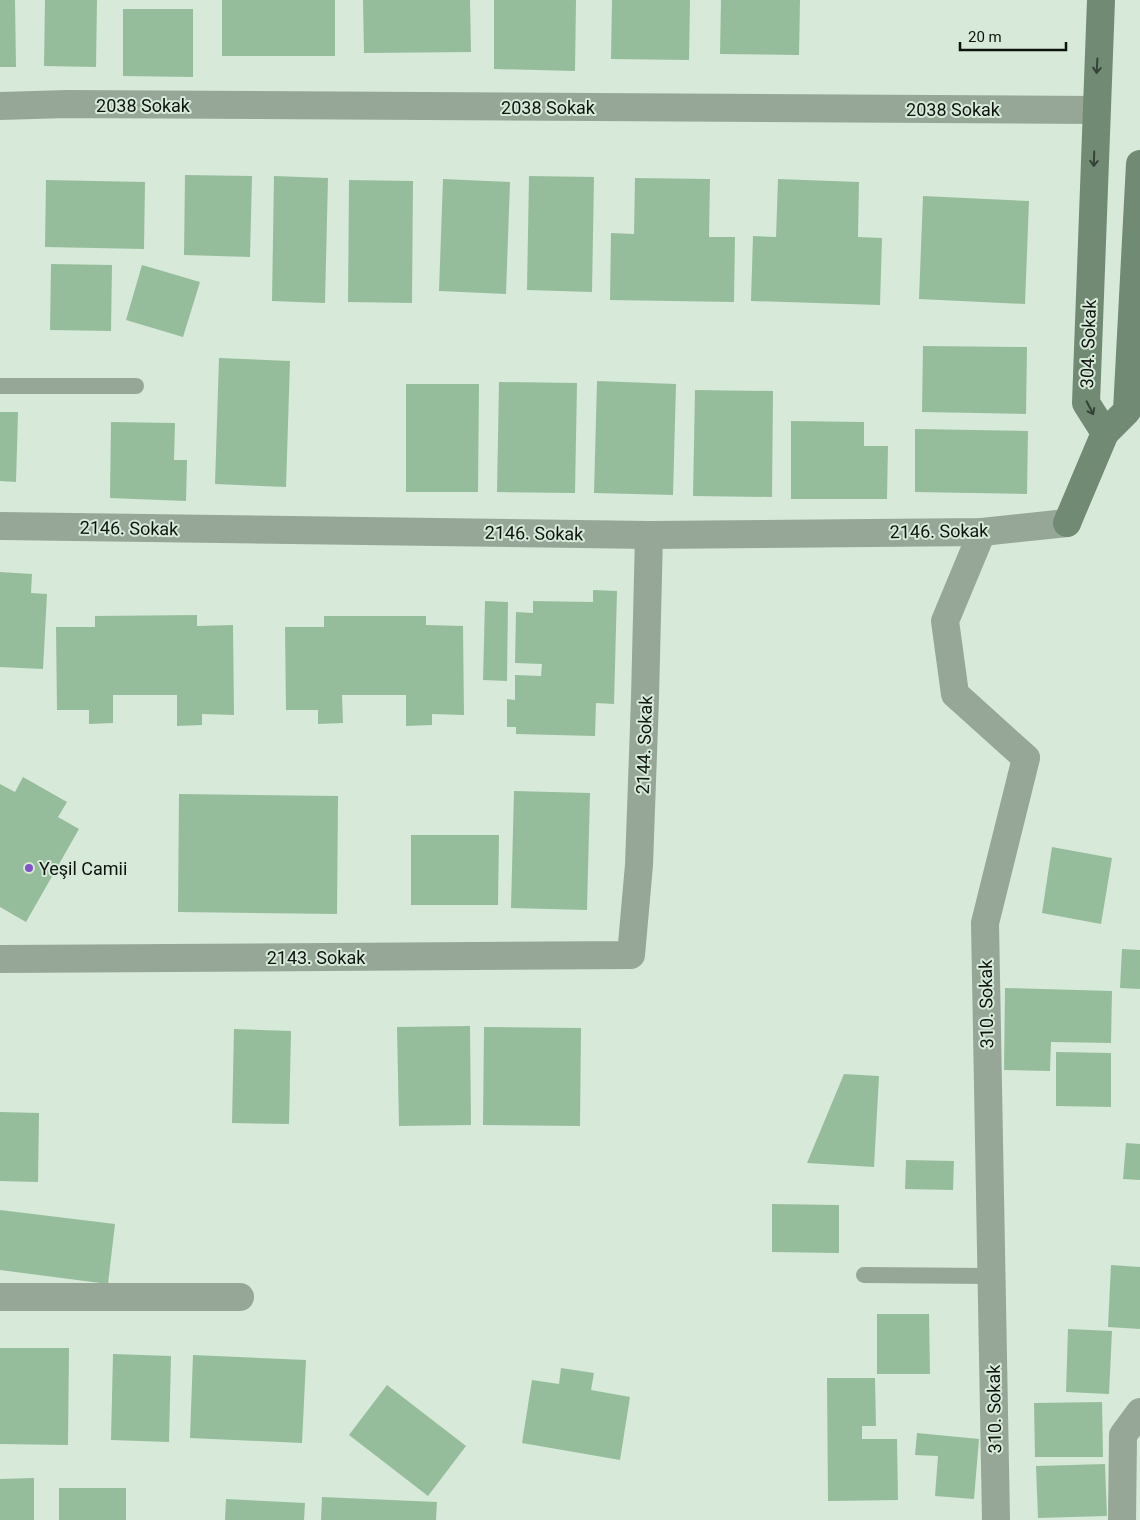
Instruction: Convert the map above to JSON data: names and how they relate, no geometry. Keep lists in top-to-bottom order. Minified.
{"streets":{"street":["2038 Sokak","304. Sokak","2146. Sokak","2144. Sokak","2143. Sokak","310. Sokak"]},"crossings":[["2038 Sokak","304. Sokak"],["304. Sokak","2146. Sokak"],["2146. Sokak","2144. Sokak"],["2146. Sokak","310. Sokak"],["2144. Sokak","2143. Sokak"]],"places":["Yeşil Camii"],"scale_bar":"20 m"}
